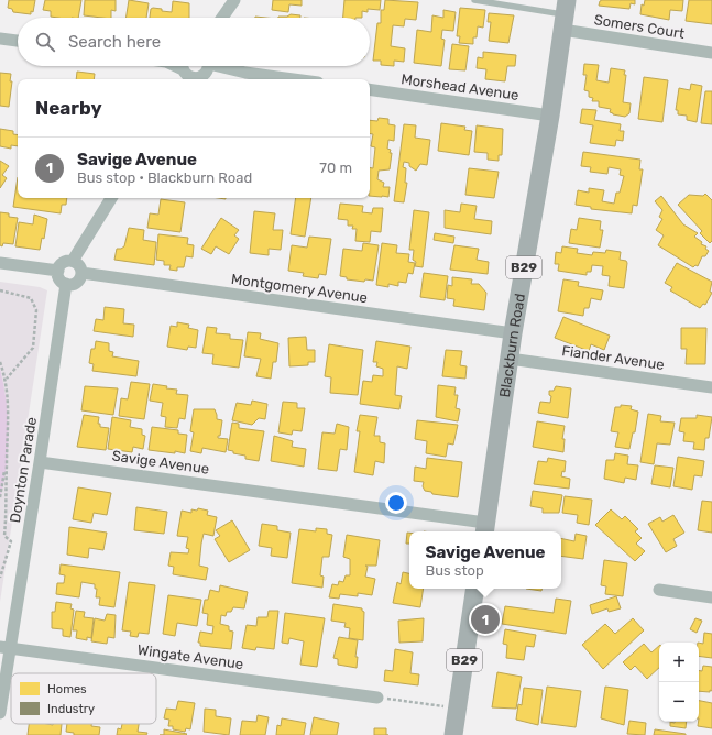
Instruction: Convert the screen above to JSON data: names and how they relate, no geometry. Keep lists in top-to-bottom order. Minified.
{"streets":{"main road":["B29","Blackburn Road"],"street":["Somers Court","Morshead Avenue","Montgomery Avenue","Fiander Avenue","Savige Avenue","Doynton Parade","Wingate Avenue"]},"crossings":[["Somers Court","Blackburn Road"],["Morshead Avenue","Blackburn Road"],["Montgomery Avenue","Blackburn Road"],["Montgomery Avenue","Doynton Parade"],["Blackburn Road","Fiander Avenue"],["Blackburn Road","Savige Avenue"],["Savige Avenue","Doynton Parade"],["Doynton Parade","Wingate Avenue"]],"legend":["Homes","Industry"],"page":{"search":"Search here","heading":"Nearby","list":[{"mark":"1","name":"Savige Avenue","note":"Bus stop · Blackburn Road","value":"70 m"}],"popup":["Savige Avenue","Bus stop"],"pins":"1","map_buttons":["+","−"]}}
